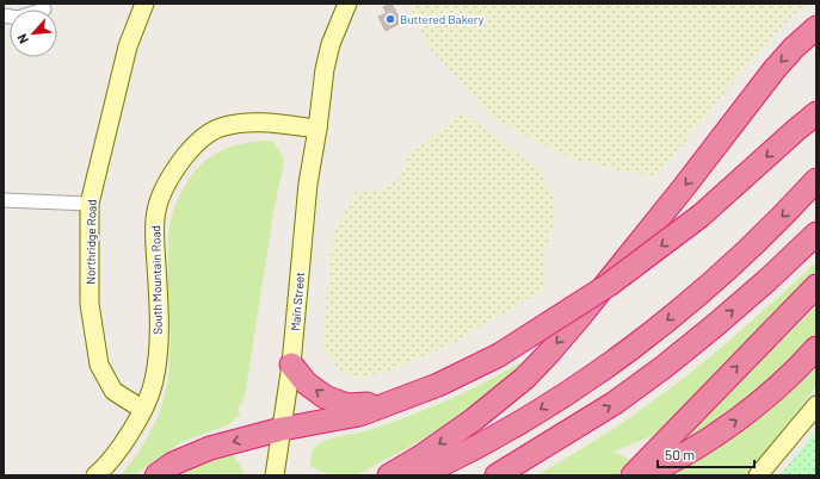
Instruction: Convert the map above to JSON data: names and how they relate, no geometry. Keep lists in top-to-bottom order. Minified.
{"streets":{"street":["Northridge Road","South Mountain Road","Main Street"]},"crossings":[["Northridge Road","South Mountain Road"],["South Mountain Road","Main Street"]],"places":["Buttered Bakery"],"scale_bar":"50 m","north":"bottom left"}
